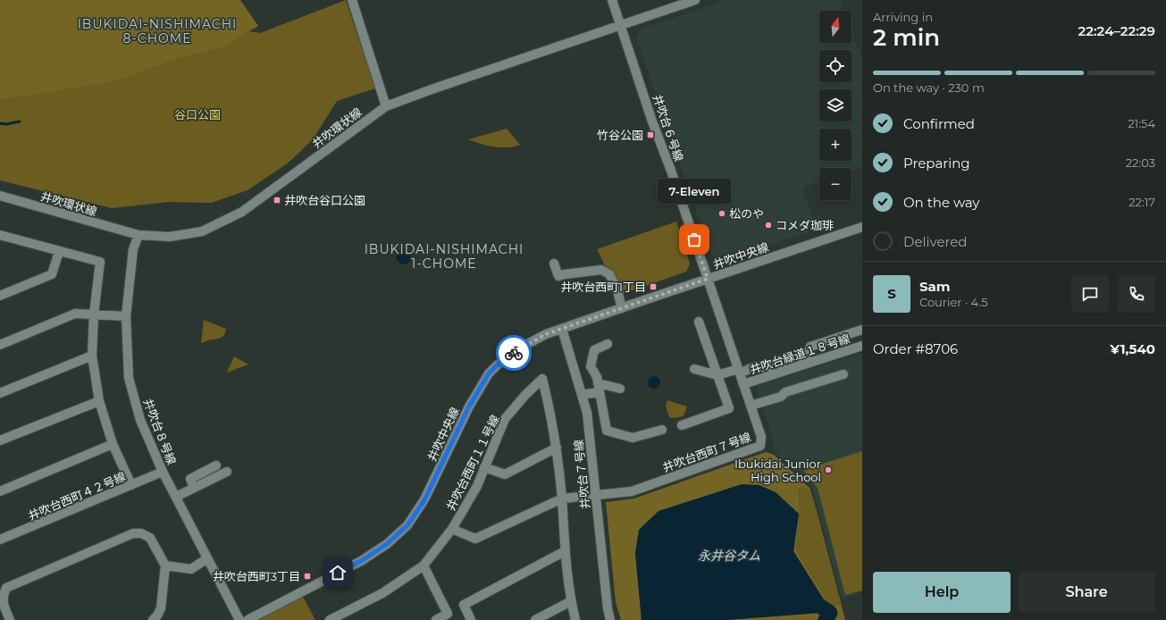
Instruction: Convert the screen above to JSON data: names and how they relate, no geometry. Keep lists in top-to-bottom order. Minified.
{"streets":{"street":["井吹環状線","井吹台６号線","井吹中央線","井吹台緑道１８号線","井吹台８号線","井吹台西町７号線","井吹台西町１１号線","井吹台７号線","井吹台西町４２号線"]},"crossings":[["井吹環状線","井吹台６号線"],["井吹環状線","井吹台８号線"],["井吹台６号線","井吹中央線"],["井吹台６号線","井吹台西町７号線"],["井吹中央線","井吹台西町７号線"],["井吹中央線","井吹台７号線"],["井吹台緑道１８号線","井吹台西町７号線"],["井吹台８号線","井吹台西町４２号線"],["井吹台西町７号線","井吹台７号線"]],"districts":["IBUKIDAI-NISHIMACHI 8-CHOME","IBUKIDAI-NISHIMACHI 1-CHOME"],"water":["永井谷タム"],"parks":["谷口公園"],"places":{"transit":["竹谷公園","井吹台谷口公園","井吹台西町1丁目","井吹台西町3丁目"],"other":["松のや","コメダ珈琲","7-Eleven","Ibukidai Junior High School"]},"north":"top","page":{"heading":["2 min","Arriving in","22:24–22:29"],"panel":["Sam","Courier · 4.5","Order #8706","¥1,540"],"map_buttons":["+","−"],"bar":"On the way · 230 m","list":[["Confirmed","21:54"],["Preparing","22:03"],["On the way","22:17"],"Delivered"],"bubble":"7-Eleven","round":"S","buttons":["Help","Share"]}}
